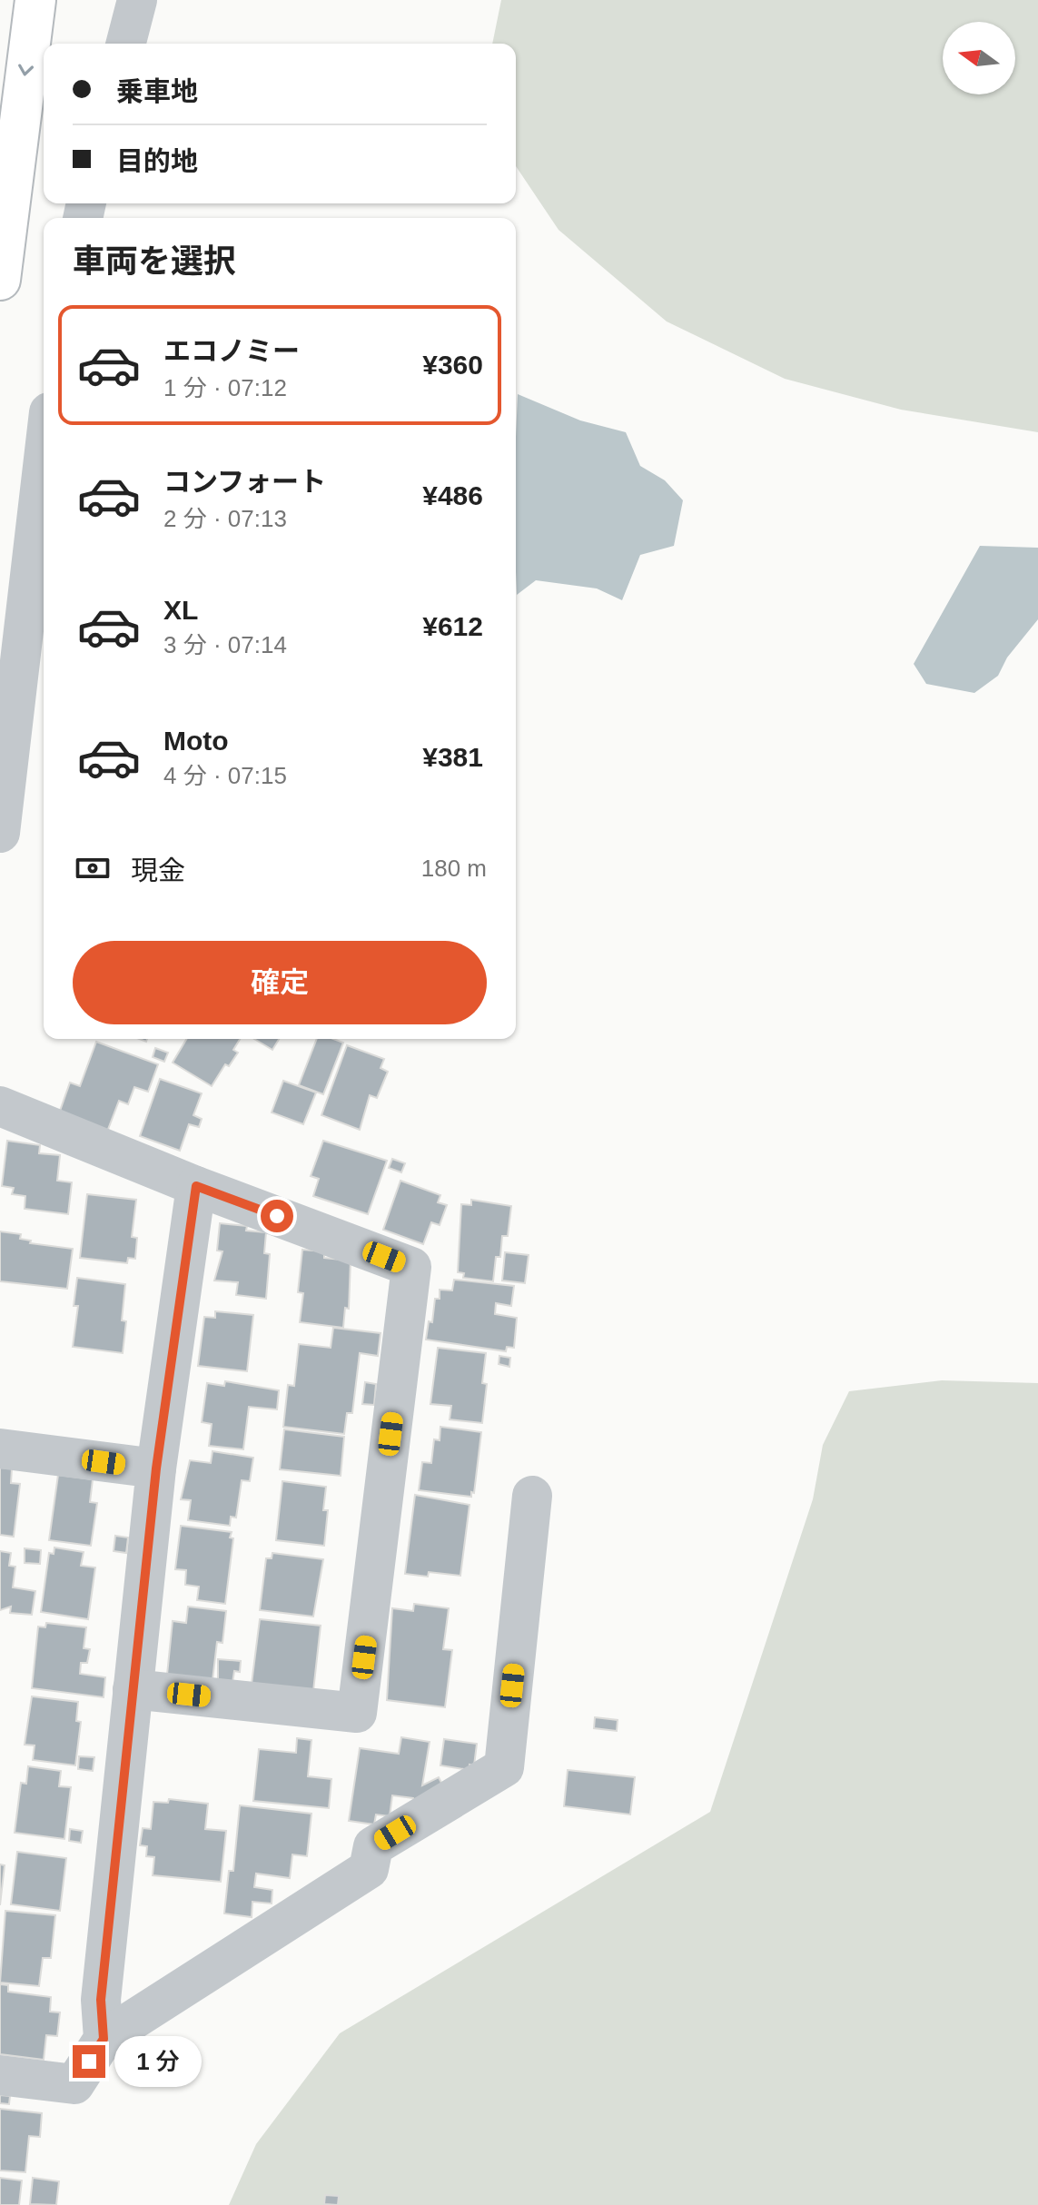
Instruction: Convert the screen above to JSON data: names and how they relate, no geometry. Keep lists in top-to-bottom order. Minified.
{"north":"left","page":{"banner":["乗車地","目的地"],"heading":"車両を選択","list":[{"name":"エコノミー","note":"1 分 · 07:12","value":"¥360"},{"name":"コンフォート","note":"2 分 · 07:13","value":"¥486"},{"name":"XL","note":"3 分 · 07:14","value":"¥612"},{"name":"Moto","note":"4 分 · 07:15","value":"¥381"}],"pay":["現金","180 m"],"buttons":"確定","bubble":"1 分"}}
